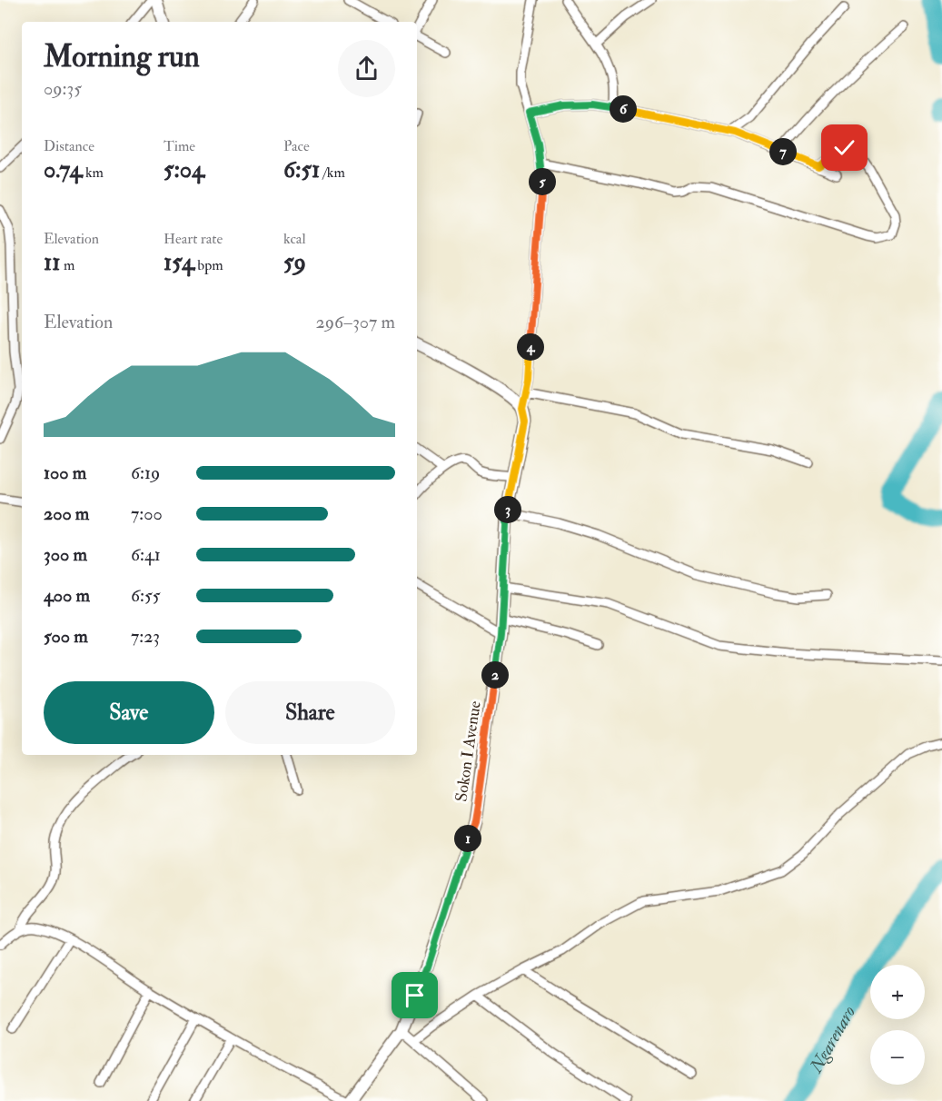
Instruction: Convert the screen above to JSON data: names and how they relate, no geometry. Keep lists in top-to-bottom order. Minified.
{"streets":{"street":["Sokon I Avenue"]},"water":["Ngarenaro"],"page":{"heading":["Morning run","09:35"],"pins":["6","7","5","4","3","2","1"],"stats":[["Distance","0.74 km"],["Time","5:04"],["Pace","6:51 /km"],["Elevation","11 m"],["Heart rate","154 bpm"],["kcal","59"]],"chart":["Elevation","296–307 m"],"list":[{"name":"100 m","note":"6:19"},{"name":"200 m","note":"7:00"},{"name":"300 m","note":"6:41"},{"name":"400 m","note":"6:55"},{"name":"500 m","note":"7:23"}],"buttons":["Save","Share"],"map_buttons":["+","−"]}}
